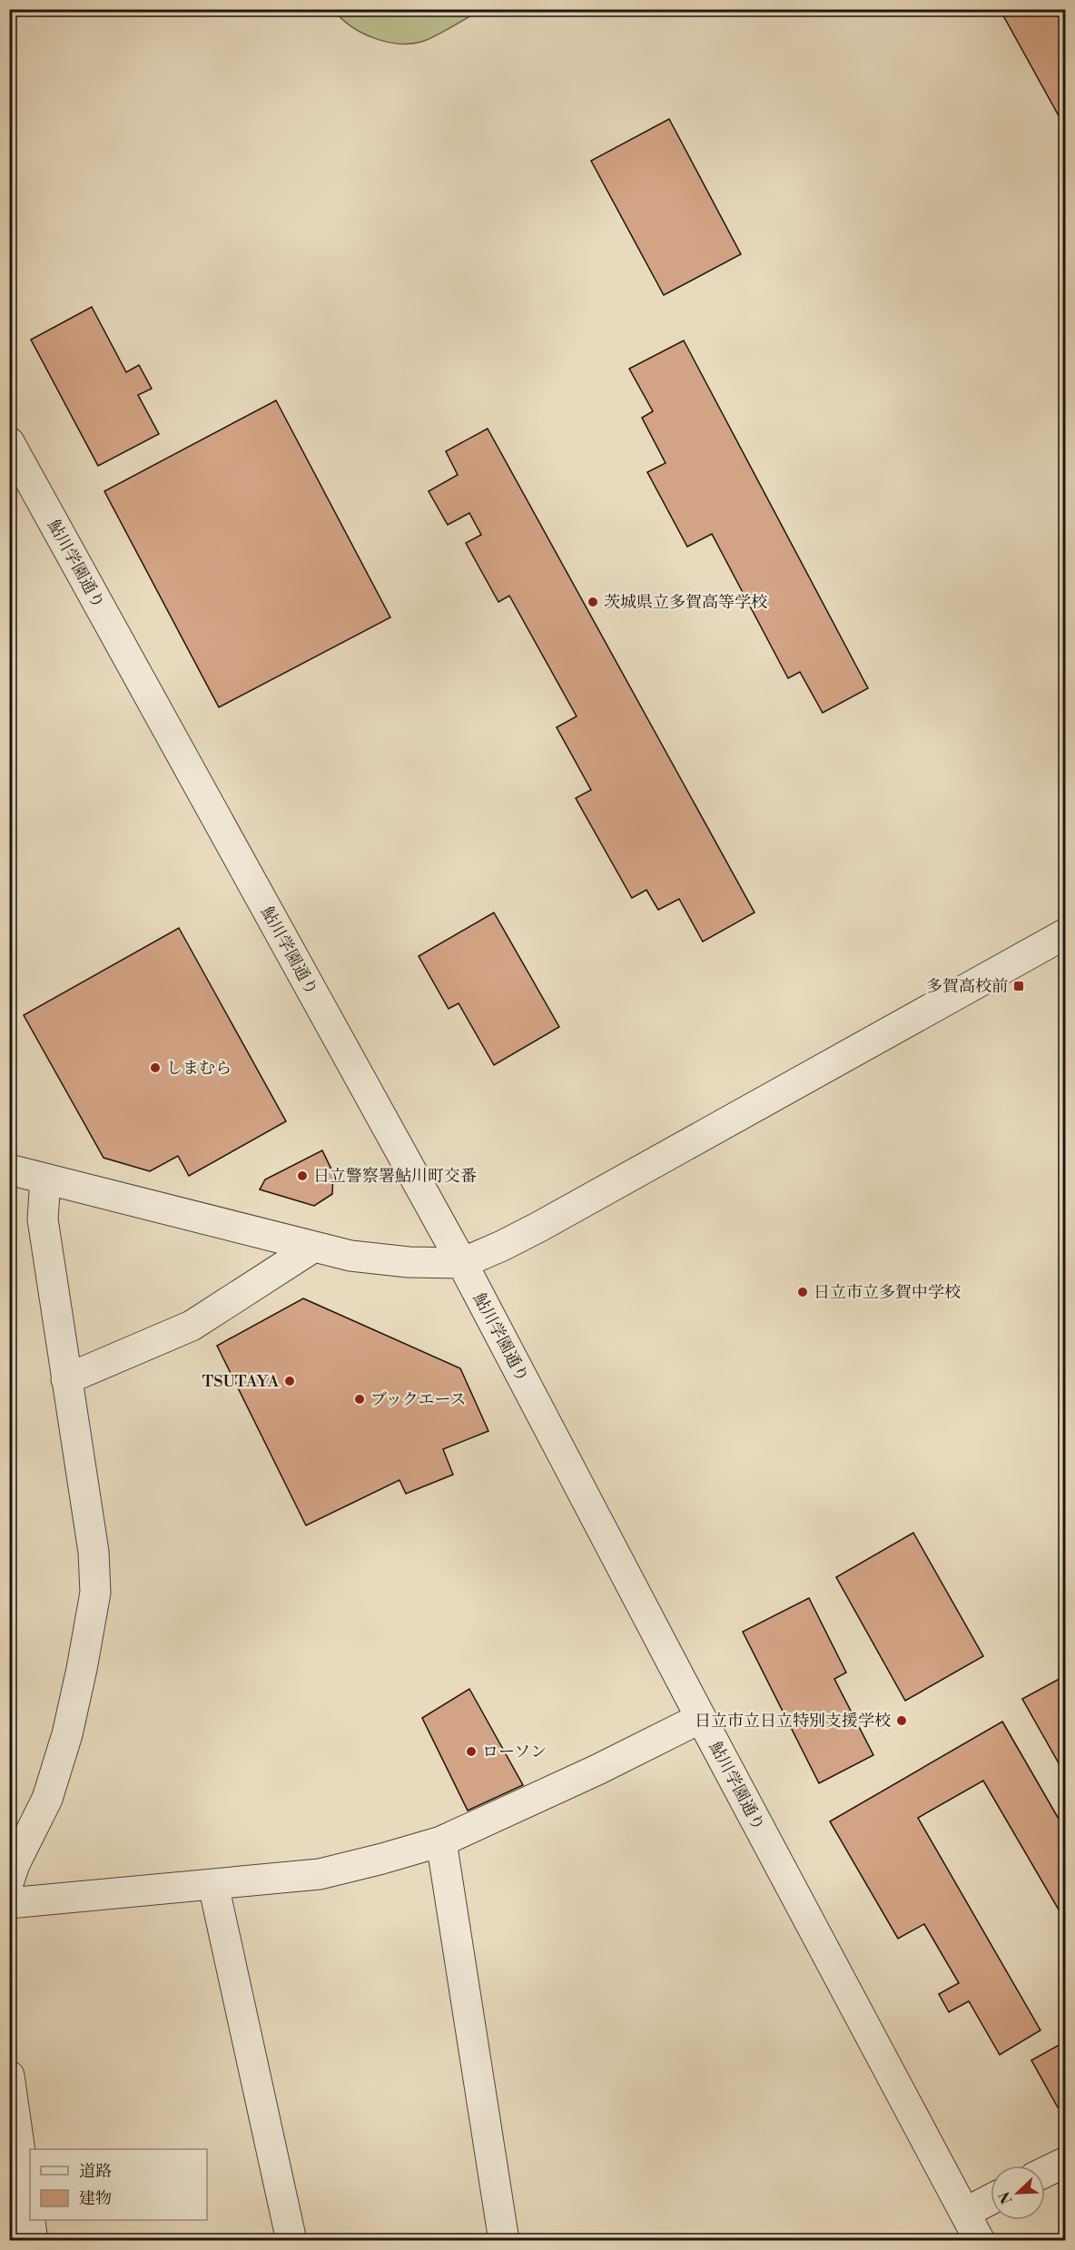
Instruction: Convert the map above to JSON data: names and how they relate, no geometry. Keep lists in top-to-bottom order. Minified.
{"streets":{"street":["鮎川学園通り"]},"places":{"other":["茨城県立多賀高等学校","しまむら","日立警察署鮎川町交番","日立市立多賀中学校","TSUTAYA","ブックエース","日立市立日立特別支援学校","ローソン"],"transit":["多賀高校前"]},"legend":["道路","建物"],"north":"bottom left"}
